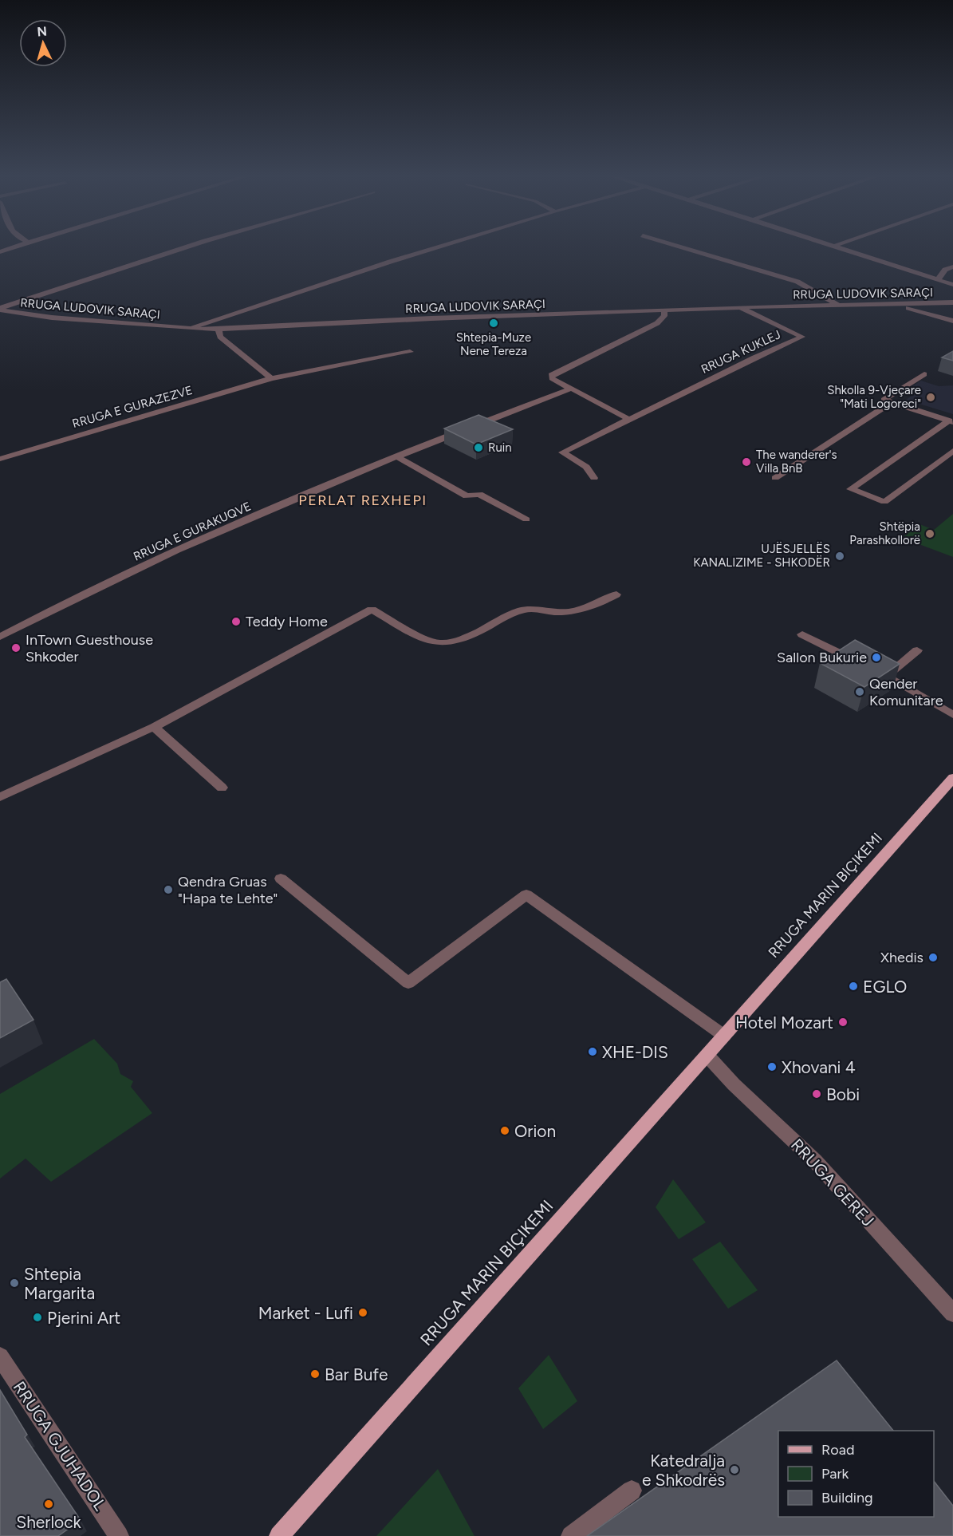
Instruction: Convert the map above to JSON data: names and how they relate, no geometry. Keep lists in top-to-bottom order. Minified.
{"streets":{"main road":["RRUGA MARIN BIÇIKEMI"],"street":["RRUGA LUDOVIK SARAÇI","RRUGA KUKLEJ","RRUGA E GURAZEZVE","RRUGA E GURAKUQVE","RRUGA GEREJ","RRUGA GJUHADOL"]},"crossings":[["RRUGA LUDOVIK SARAÇI","RRUGA KUKLEJ"],["RRUGA MARIN BIÇIKEMI","RRUGA GEREJ"]],"districts":["PERLAT REXHEPI"],"places":["Shtepia-Muze Nene Tereza","Shkolla 9-Vjeçare \"Mati Logoreci\"","Ruin","The wanderer's Villa BnB","Shtëpia Parashkollorë","UJËSJELLËS KANALIZIME - SHKODËR","Teddy Home","InTown Guesthouse Shkoder","Sallon Bukurie","Qender Komunitare","Qendra Gruas \"Hapa te Lehte\"","Xhedis","EGLO","Hotel Mozart","XHE-DIS","Xhovani 4","Bobi","Orion","Shtepia Margarita","Market - Lufi","Pjerini Art","Bar Bufe","Katedralja e Shkodrës","Sherlock"],"legend":["Road","Park","Building"],"north":"top"}
